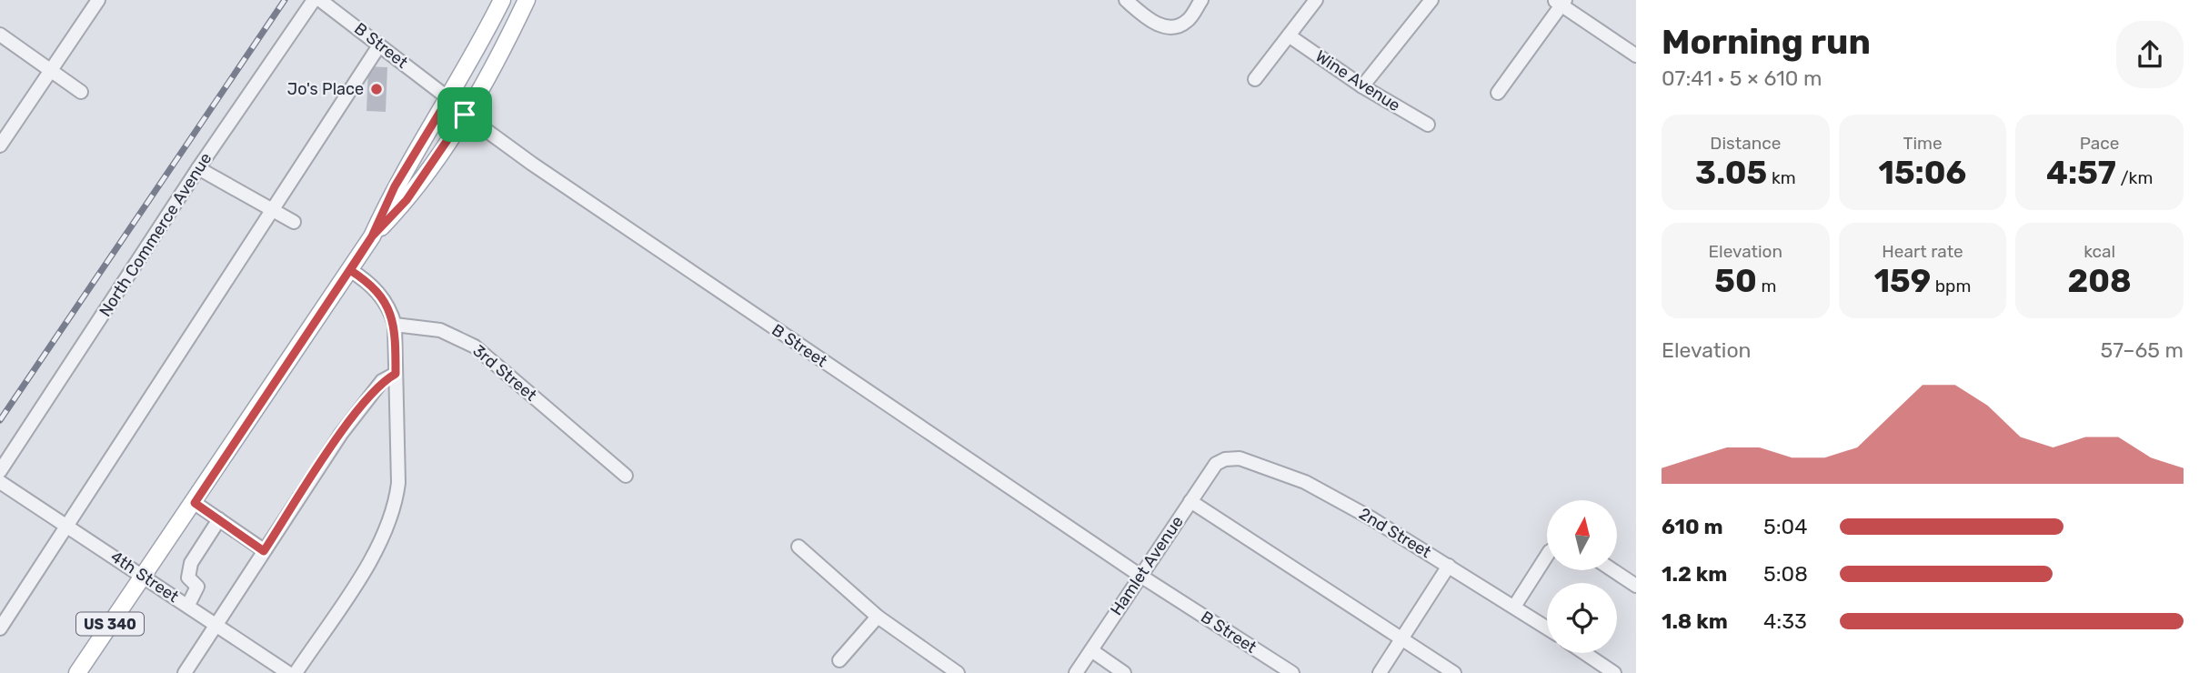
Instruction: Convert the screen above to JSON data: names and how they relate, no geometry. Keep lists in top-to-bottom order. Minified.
{"streets":{"main road":["US 340"],"street":["B Street","Wine Avenue","North Commerce Avenue","3rd Street","2nd Street","Hamlet Avenue","4th Street"]},"crossings":[["B Street","Hamlet Avenue"],["B Street","US 340"],["2nd Street","Hamlet Avenue"],["4th Street","US 340"]],"places":["Jo's Place"],"north":"top","page":{"heading":["Morning run","07:41 · 5 × 610 m"],"stats":[["Distance","3.05 km"],["Time","15:06"],["Pace","4:57 /km"],["Elevation","50 m"],["Heart rate","159 bpm"],["kcal","208"]],"chart":["Elevation","57–65 m"],"list":[{"name":"610 m","note":"5:04"},{"name":"1.2 km","note":"5:08"},{"name":"1.8 km","note":"4:33"}]}}
